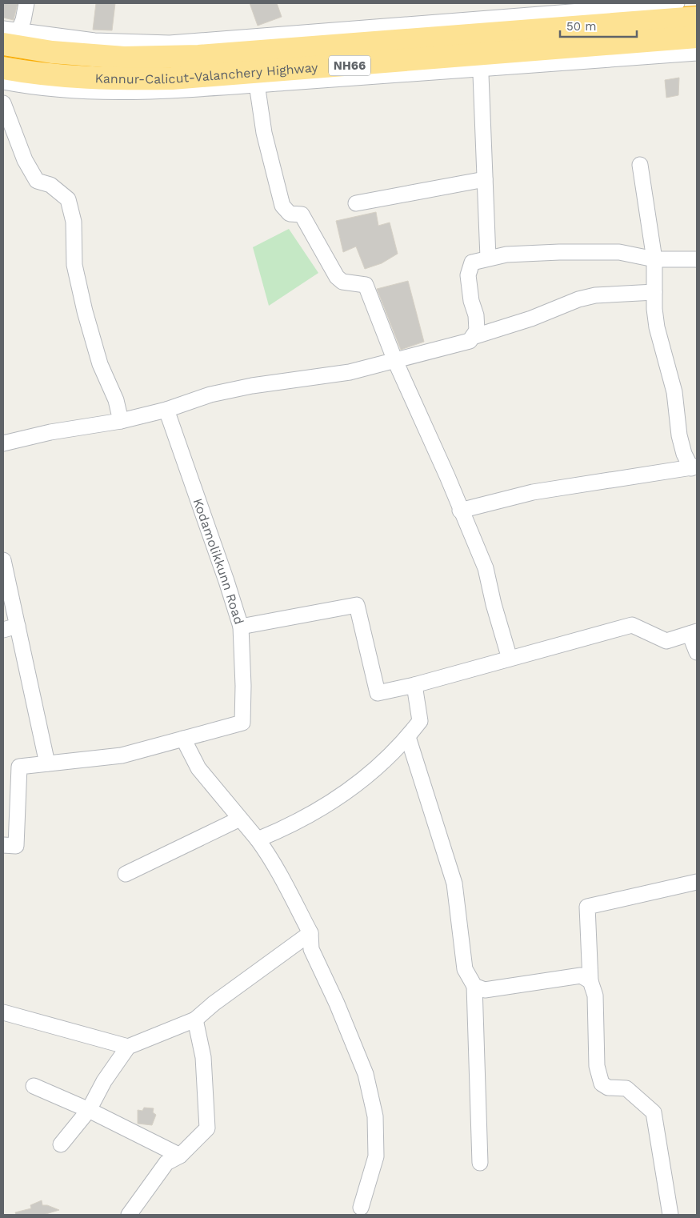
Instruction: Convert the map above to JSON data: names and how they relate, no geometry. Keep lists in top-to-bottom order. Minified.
{"streets":{"highway":["NH66","Kannur-Calicut-Valanchery Highway"],"street":["Kodamolikkunn Road"]},"scale_bar":"50 m"}
